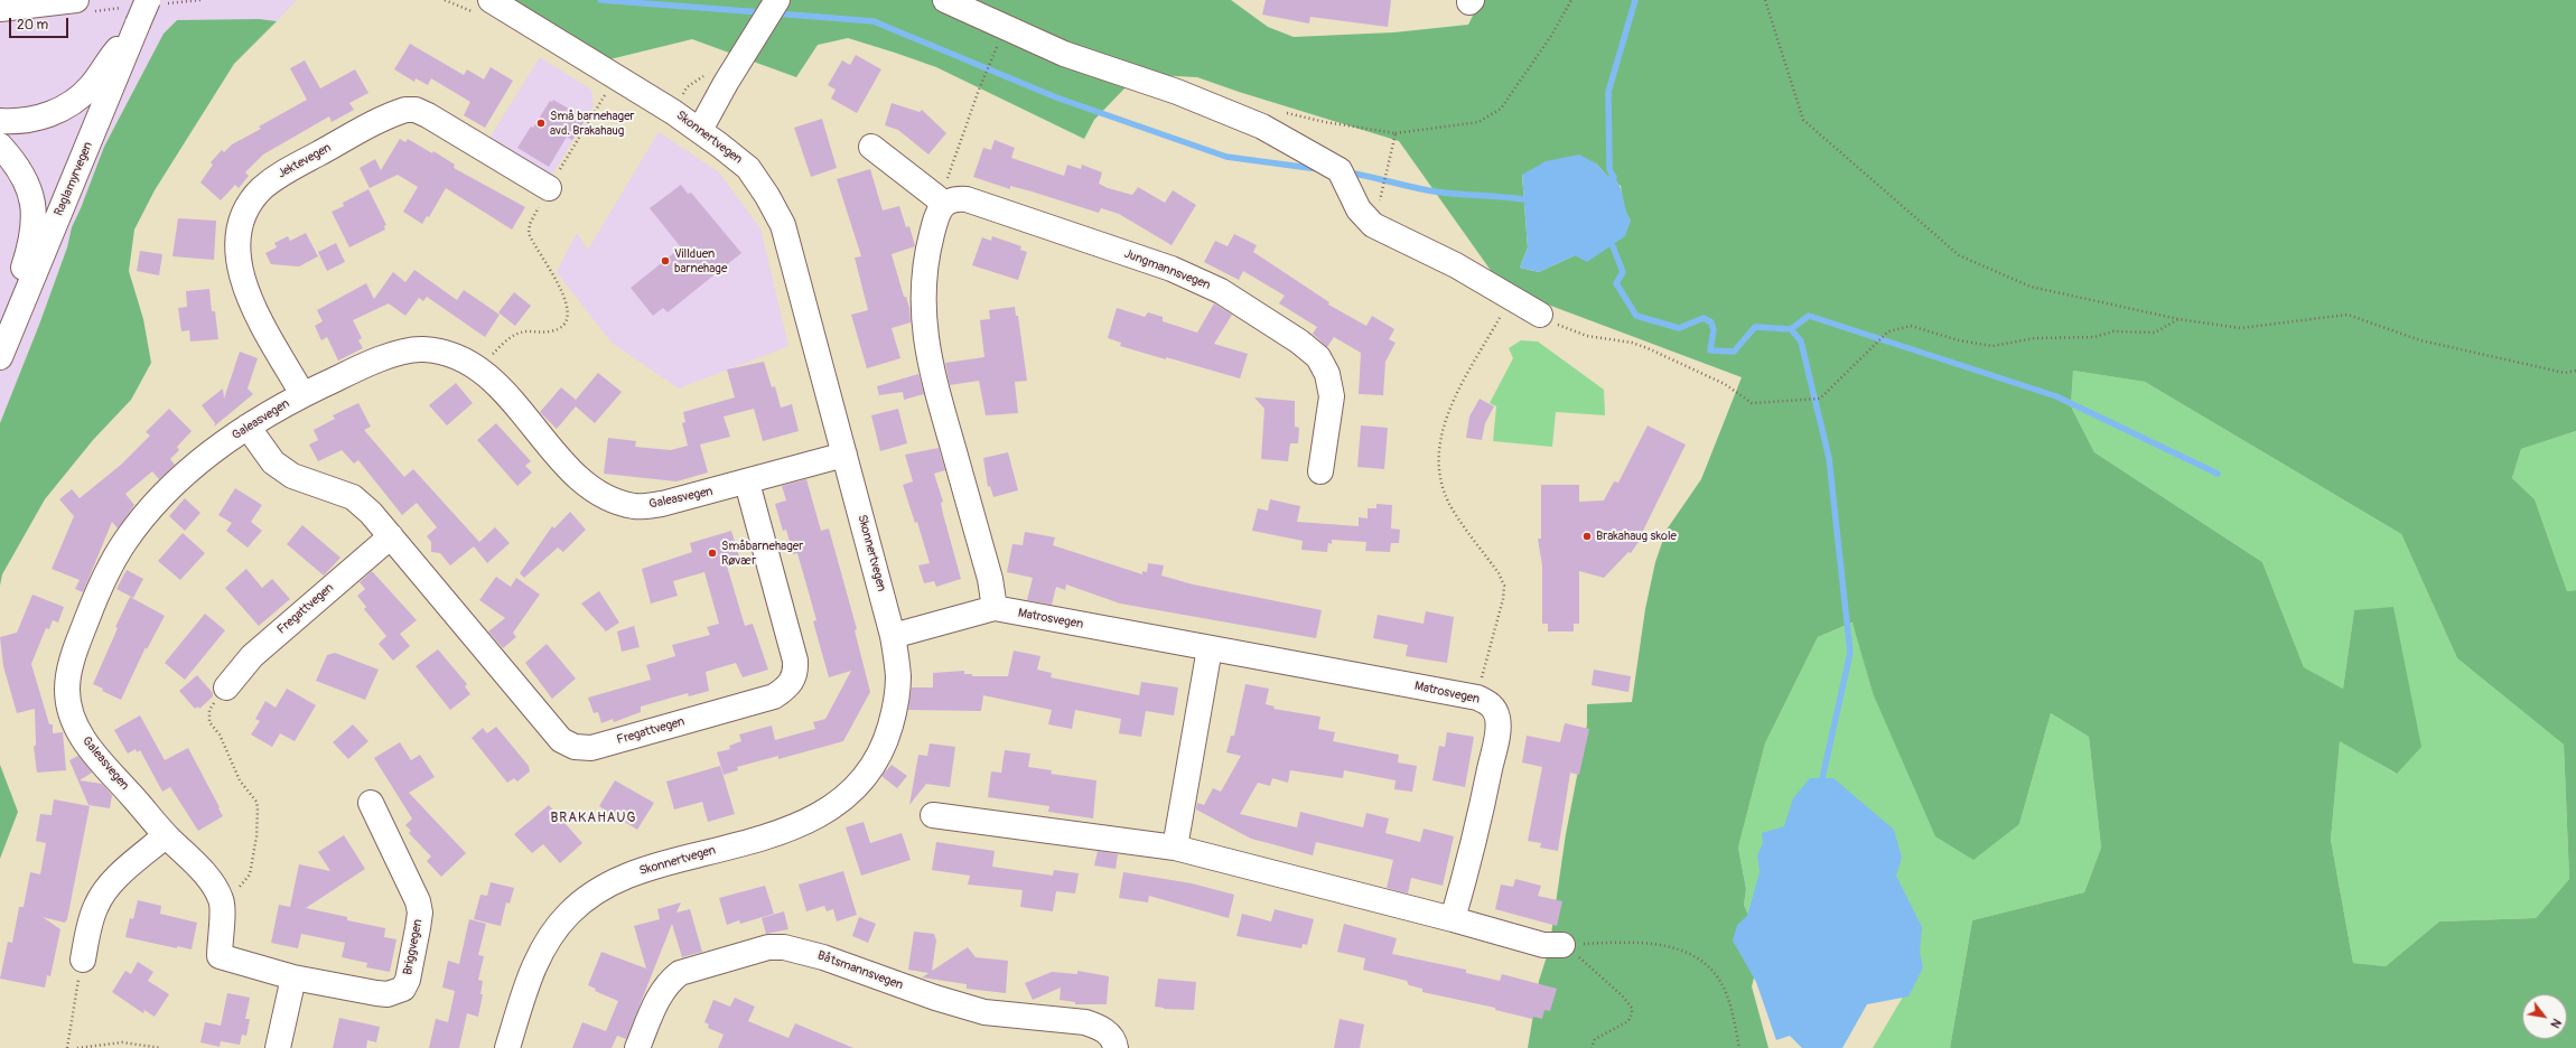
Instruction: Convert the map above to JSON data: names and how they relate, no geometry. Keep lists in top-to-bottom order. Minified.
{"streets":{"main road":["Skonnertvegen","Jektevegen","Raglamyrvegen","Jungmannsvegen","Galeasvegen","Fregattvegen","Matrosvegen","Briggvegen","Båtsmannsvegen"]},"crossings":[["Skonnertvegen","Galeasvegen"],["Skonnertvegen","Matrosvegen"],["Jektevegen","Galeasvegen"],["Galeasvegen","Fregattvegen"],["Galeasvegen","Briggvegen"]],"districts":["BRAKAHAUG"],"places":["Små barnehager avd. Brakahaug","Villduen barnehage","Brakahaug skole","Småbarnehager Røvær"],"scale_bar":"20 m","north":"bottom right"}
